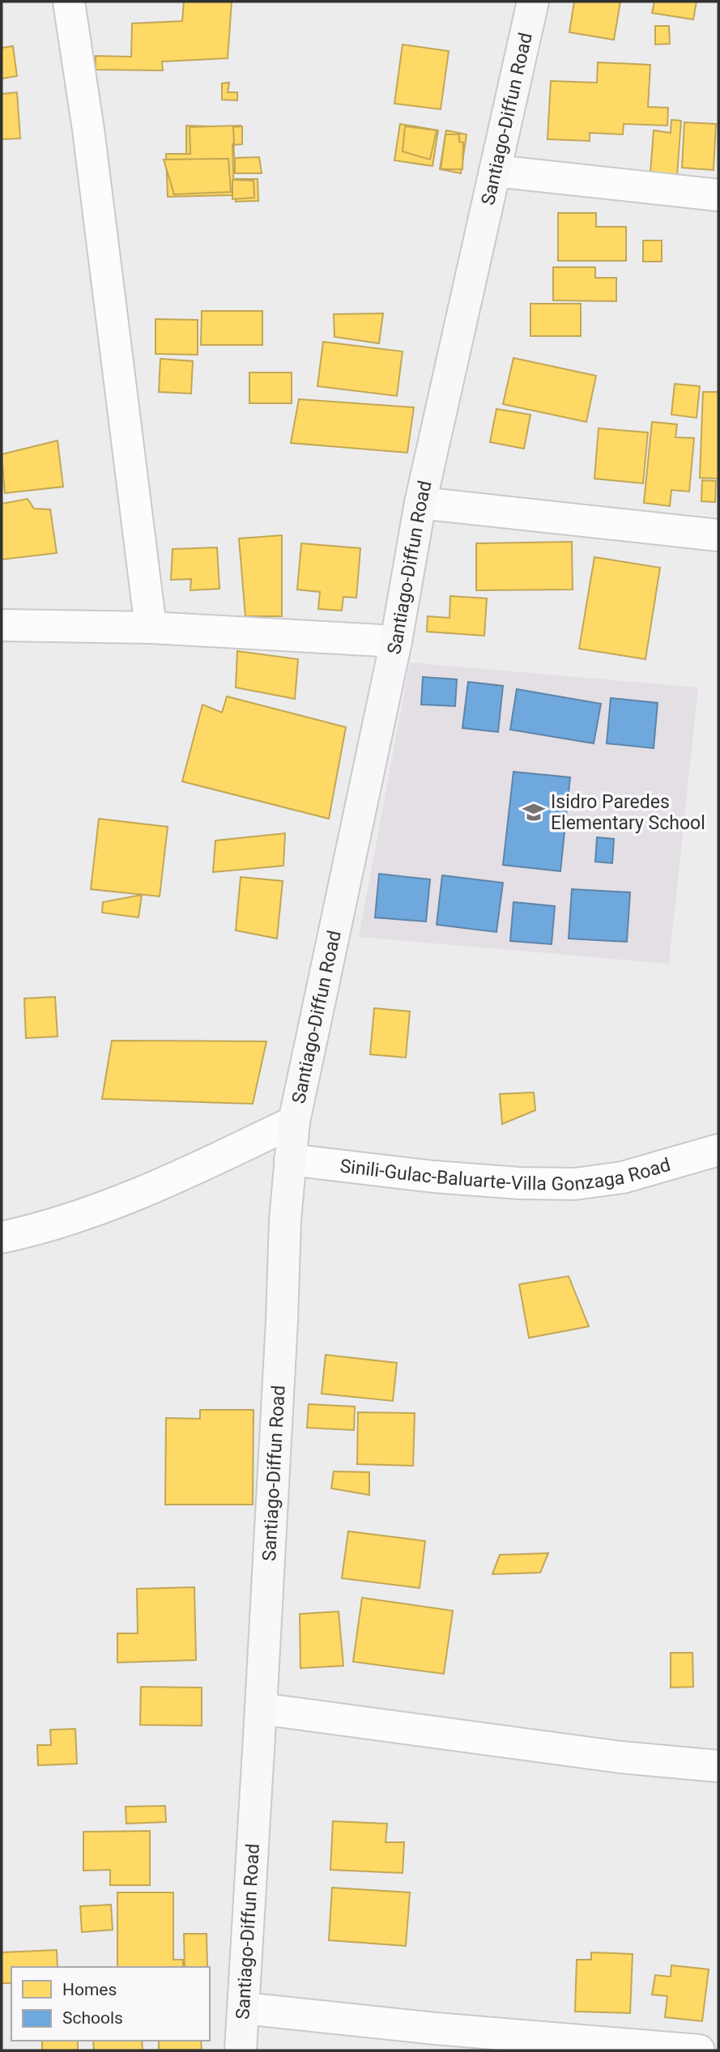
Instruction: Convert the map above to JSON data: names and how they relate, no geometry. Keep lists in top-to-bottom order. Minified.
{"streets":{"main road":["Santiago-Diffun Road"],"street":["Sinili-Gulac-Baluarte-Villa Gonzaga Road"]},"crossings":[["Santiago-Diffun Road","Sinili-Gulac-Baluarte-Villa Gonzaga Road"]],"places":{"school or university":["Isidro Paredes Elementary School"]},"legend":["Homes","Schools"]}
